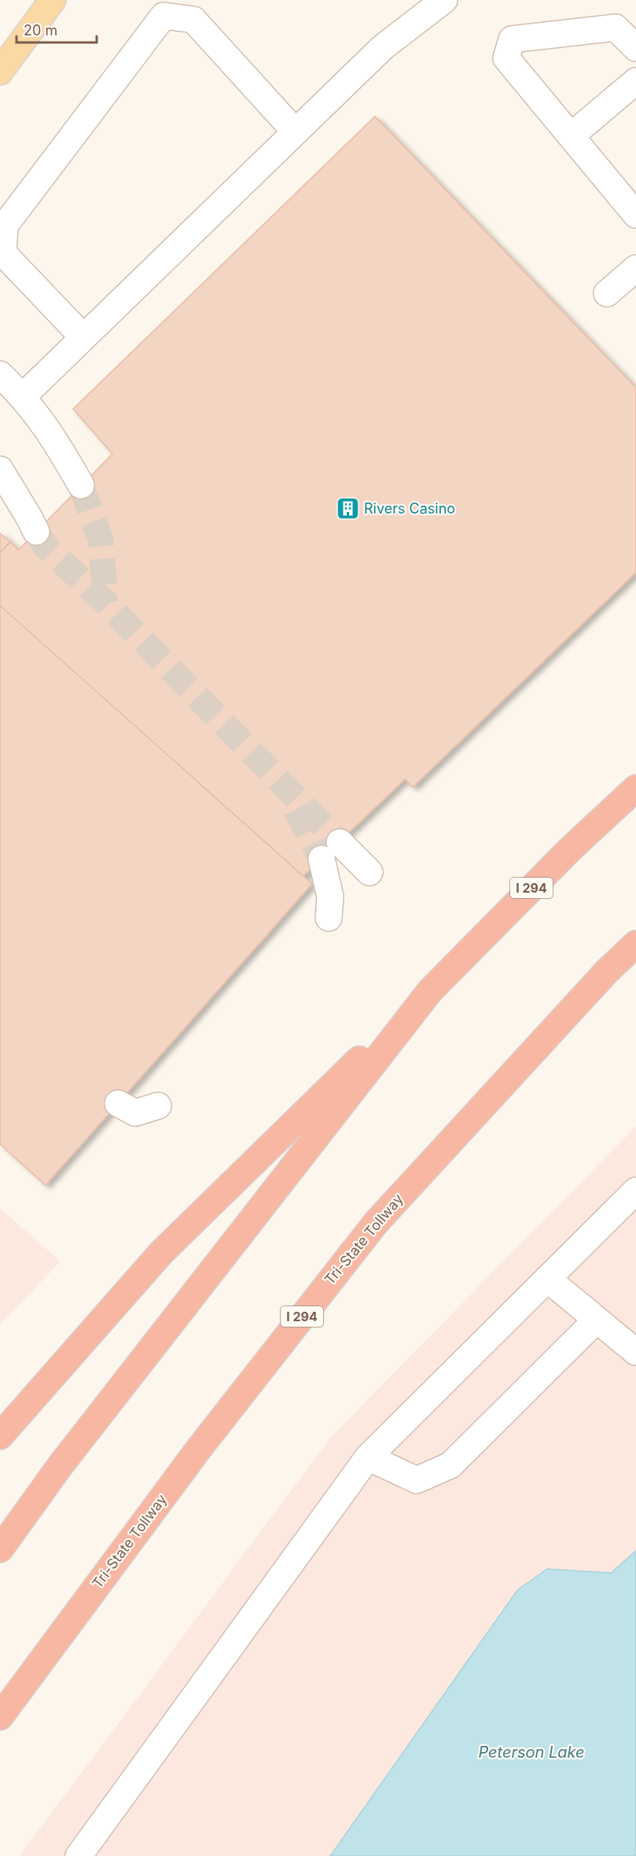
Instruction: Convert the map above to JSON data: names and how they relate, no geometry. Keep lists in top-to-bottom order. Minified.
{"streets":{"highway":["I 294","Tri-State Tollway"]},"water":["Peterson Lake"],"places":{"building":["Rivers Casino"]},"scale_bar":"20 m"}
